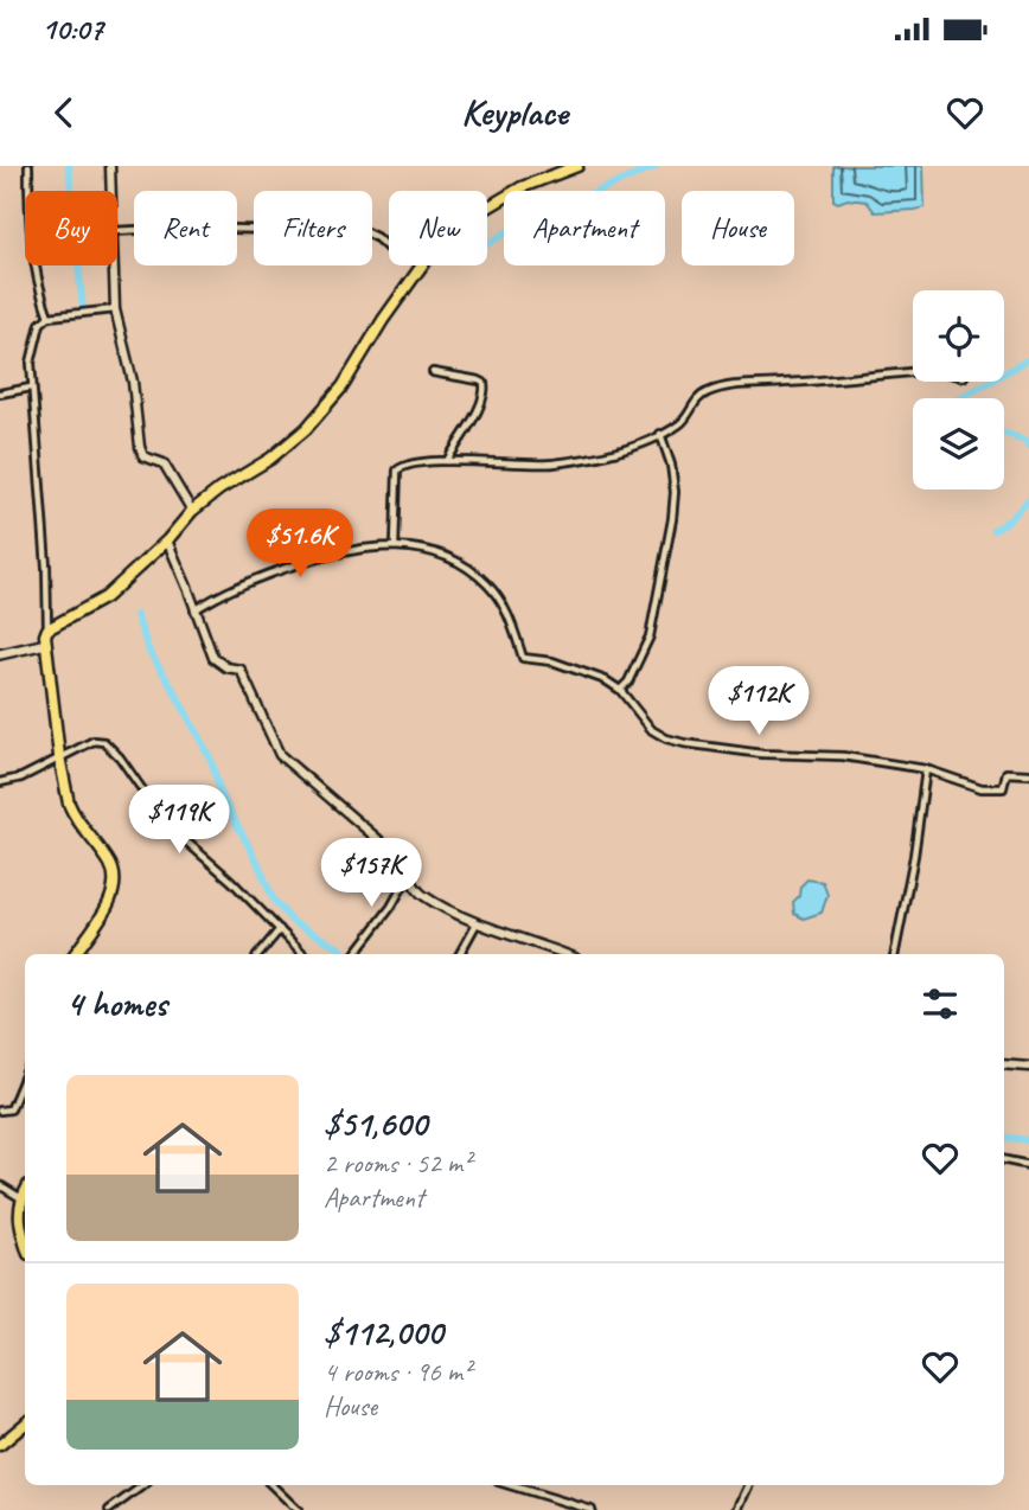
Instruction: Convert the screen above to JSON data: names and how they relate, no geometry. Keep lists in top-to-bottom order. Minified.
{"page":{"status":"10:07","header":"Keyplace","chip":["Buy","Rent","Filters","New","Apartment","House"],"price":["$51.6K","$112K","$119K","$157K"],"heading":"4 homes","list":[{"name":"$51,600","note":"2 rooms · 52 m² · Apartment"},{"name":"$112,000","note":"4 rooms · 96 m² · House"}]}}
